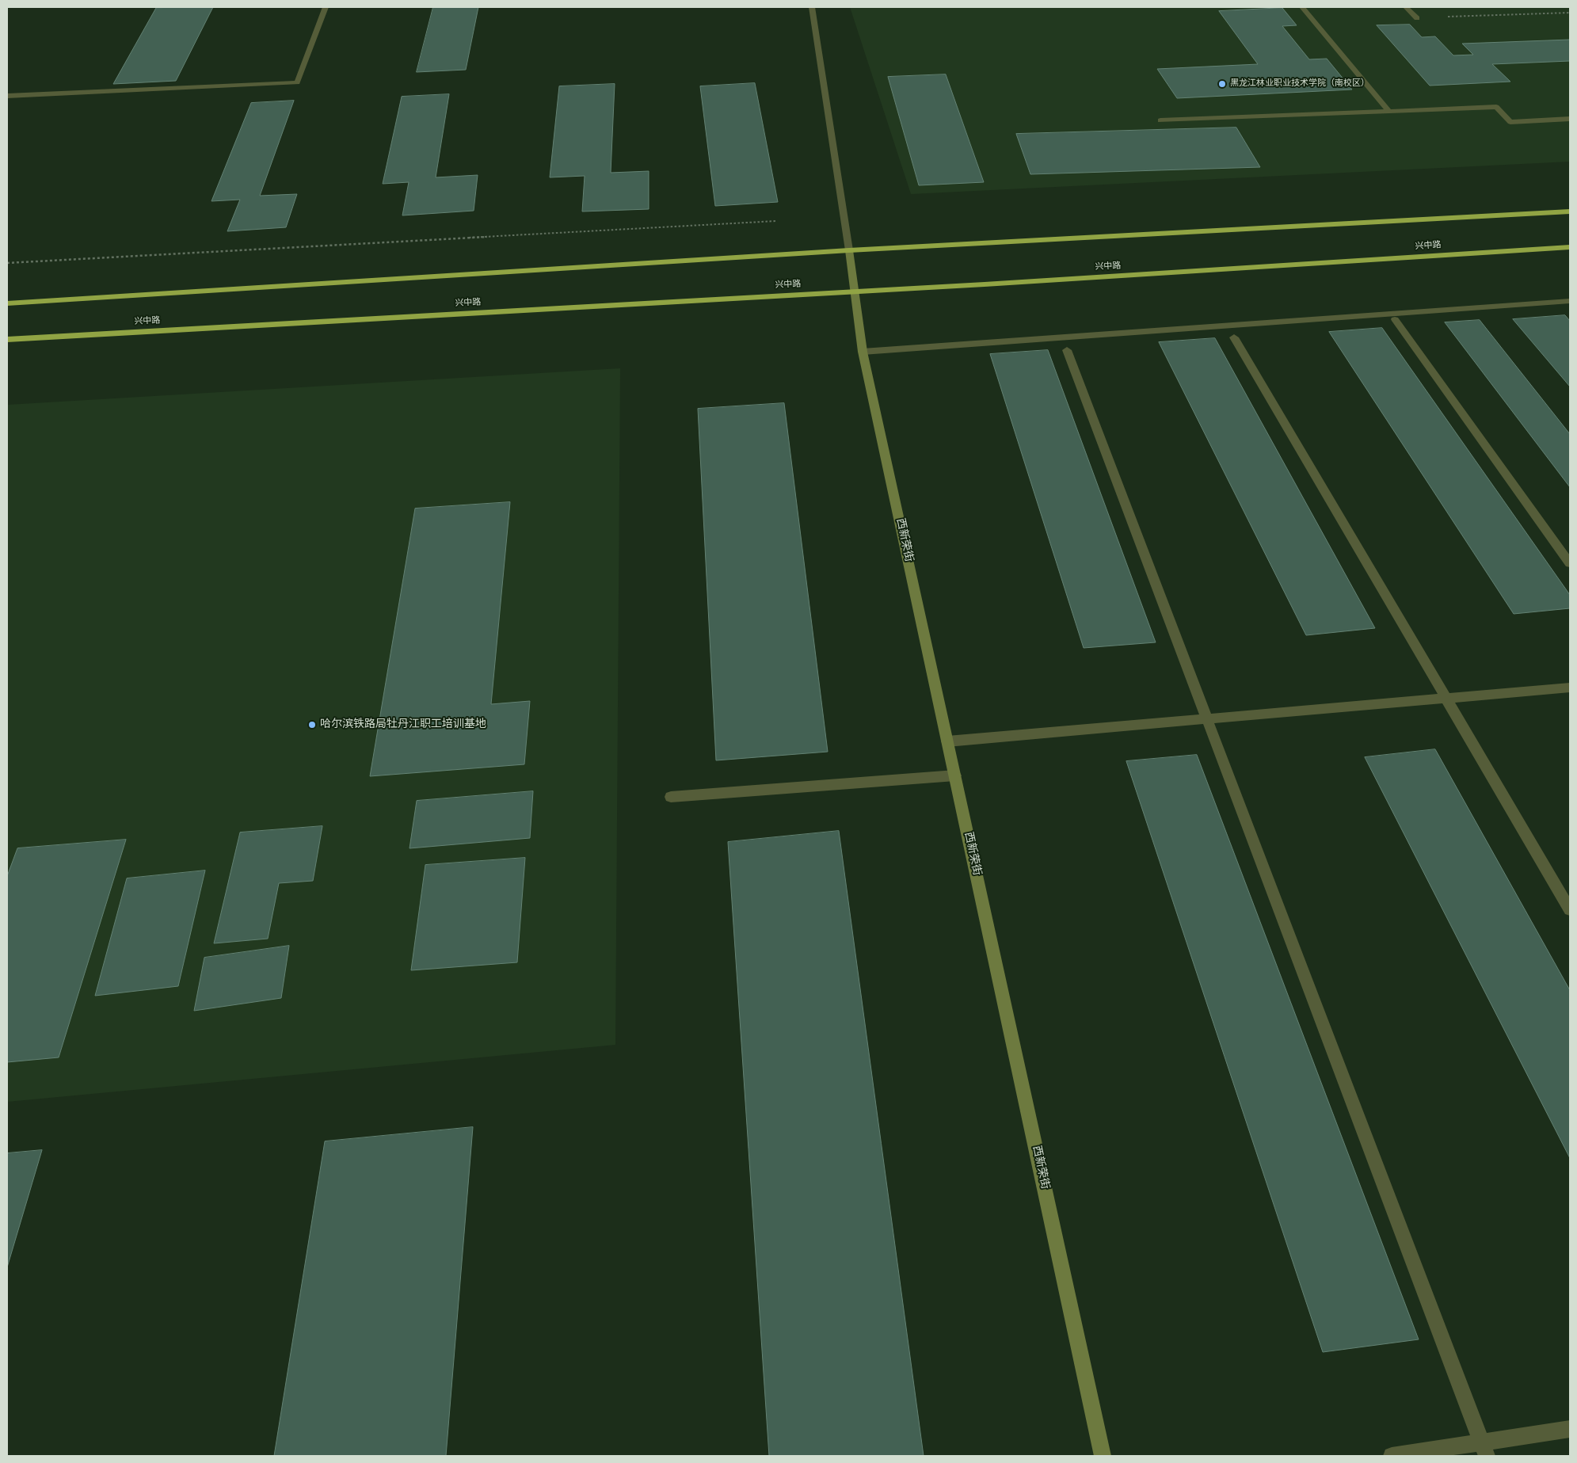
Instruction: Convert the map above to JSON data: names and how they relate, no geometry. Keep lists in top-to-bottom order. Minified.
{"streets":{"highway":["兴中路"],"street":["西新荣街"]},"crossings":[["兴中路","西新荣街"]],"places":["黑龙江林业职业技术学院（南校区）","哈尔滨铁路局牡丹江职工培训基地"]}
